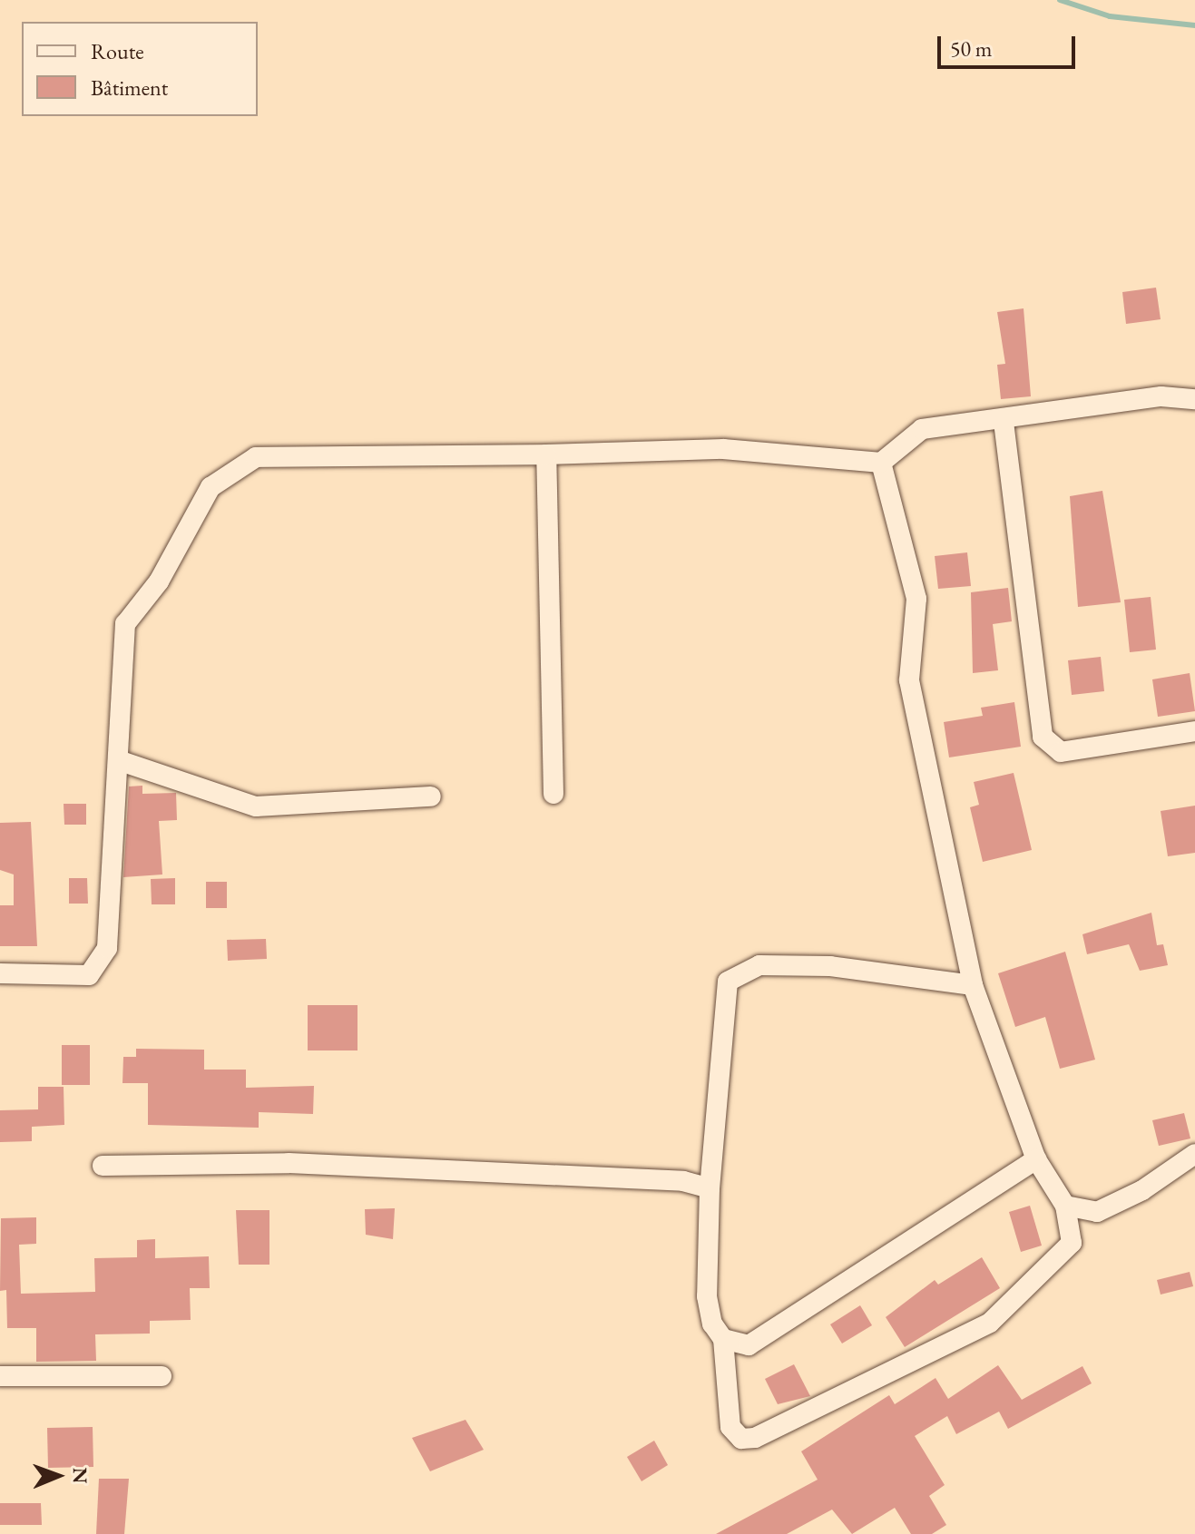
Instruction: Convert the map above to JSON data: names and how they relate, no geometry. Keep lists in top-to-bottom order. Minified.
{"legend":["Route","Bâtiment"],"scale_bar":"50 m","north":"right"}
